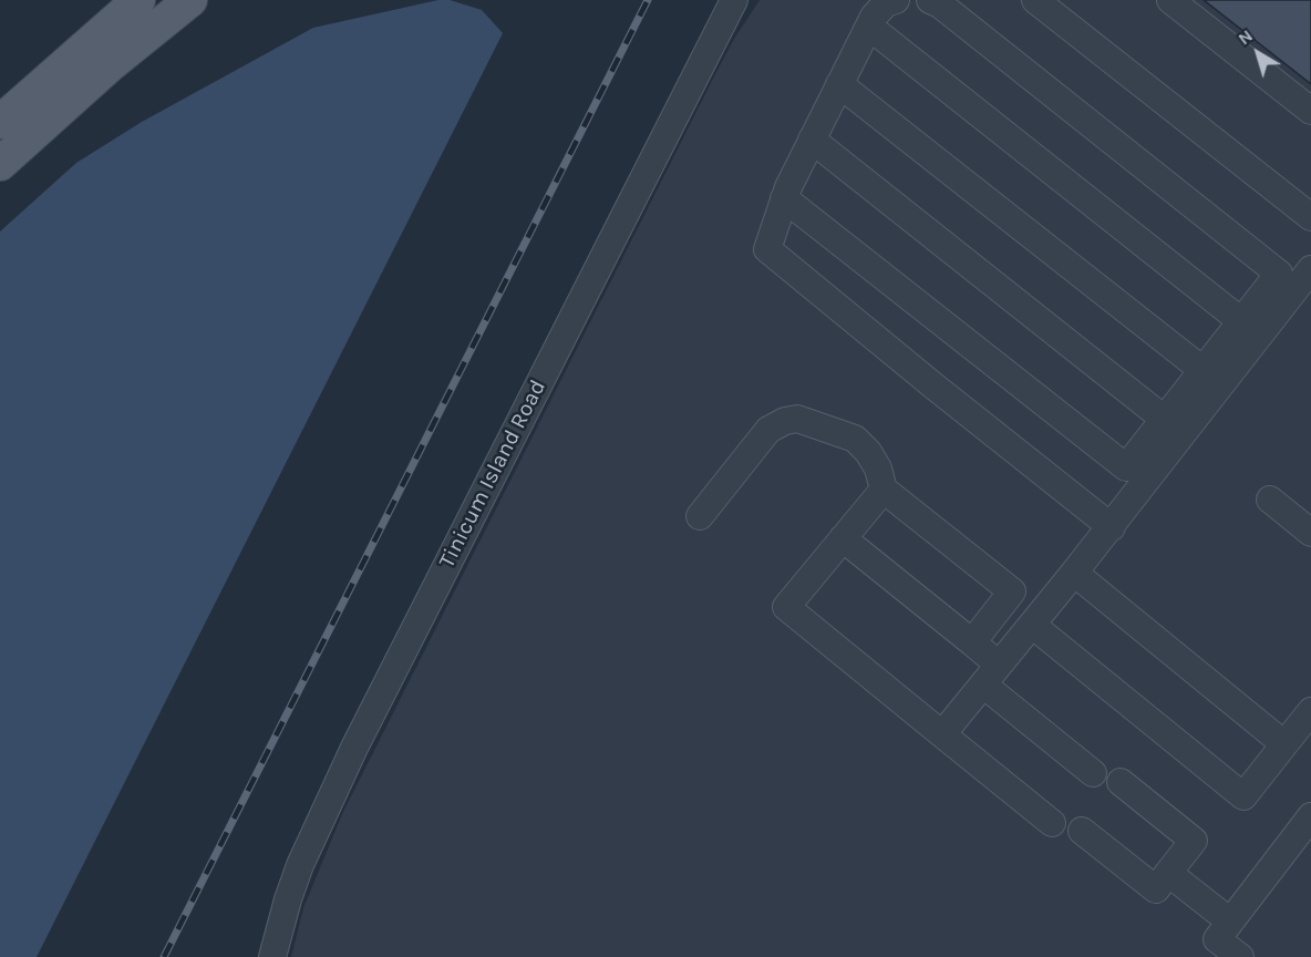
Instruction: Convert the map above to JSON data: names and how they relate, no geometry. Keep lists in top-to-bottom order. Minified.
{"streets":{"street":["Tinicum Island Road"]},"north":"top left"}
